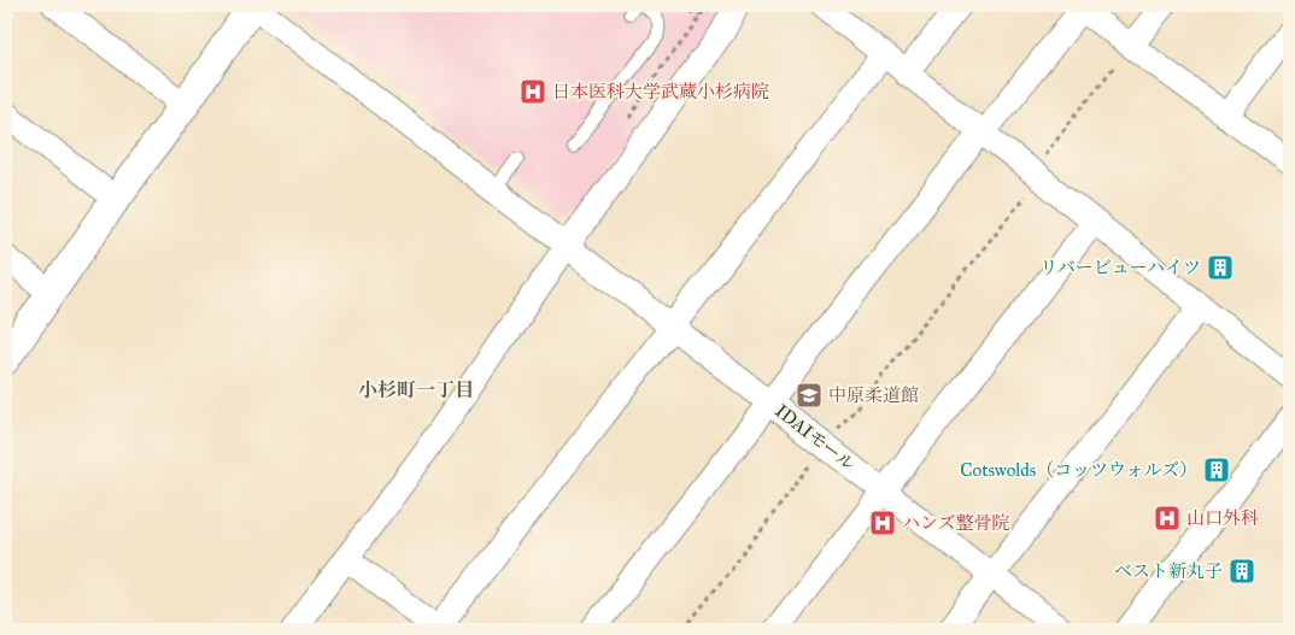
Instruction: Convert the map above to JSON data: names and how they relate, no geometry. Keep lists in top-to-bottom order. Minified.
{"streets":{"street":["IDAIモール"]},"districts":["小杉町一丁目"],"places":{"hospital":["日本医科大学武蔵小杉病院","山口外科","ハンズ整骨院"],"building":["リバービューハイツ","Cotswolds（コッツウォルズ）","ベスト新丸子"],"school or university":["中原柔道館"]}}
